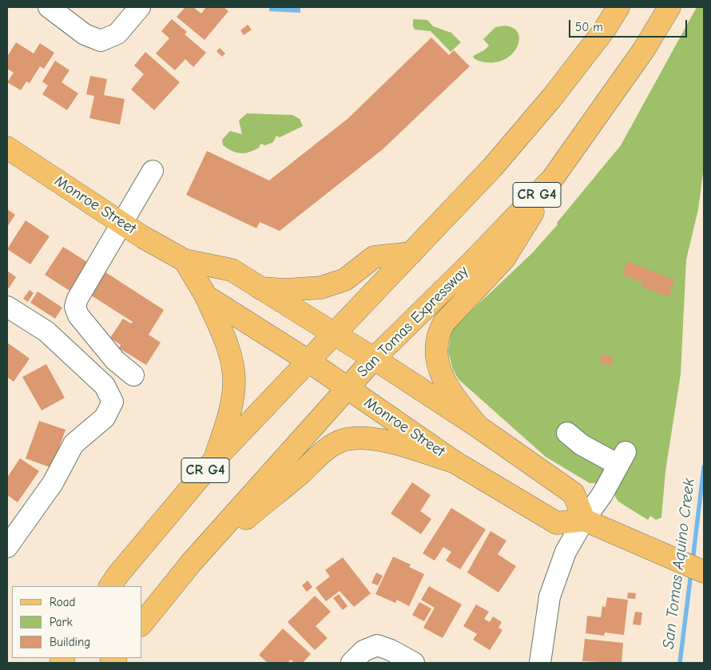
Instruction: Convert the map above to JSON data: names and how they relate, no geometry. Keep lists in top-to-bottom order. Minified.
{"streets":{"main road":["CR G4","Monroe Street","San Tomas Expressway"]},"crossings":[["CR G4","Monroe Street"],["Monroe Street","San Tomas Expressway"]],"water":["San Tomas Aquino Creek"],"legend":["Road","Park","Building"],"scale_bar":"50 m"}
